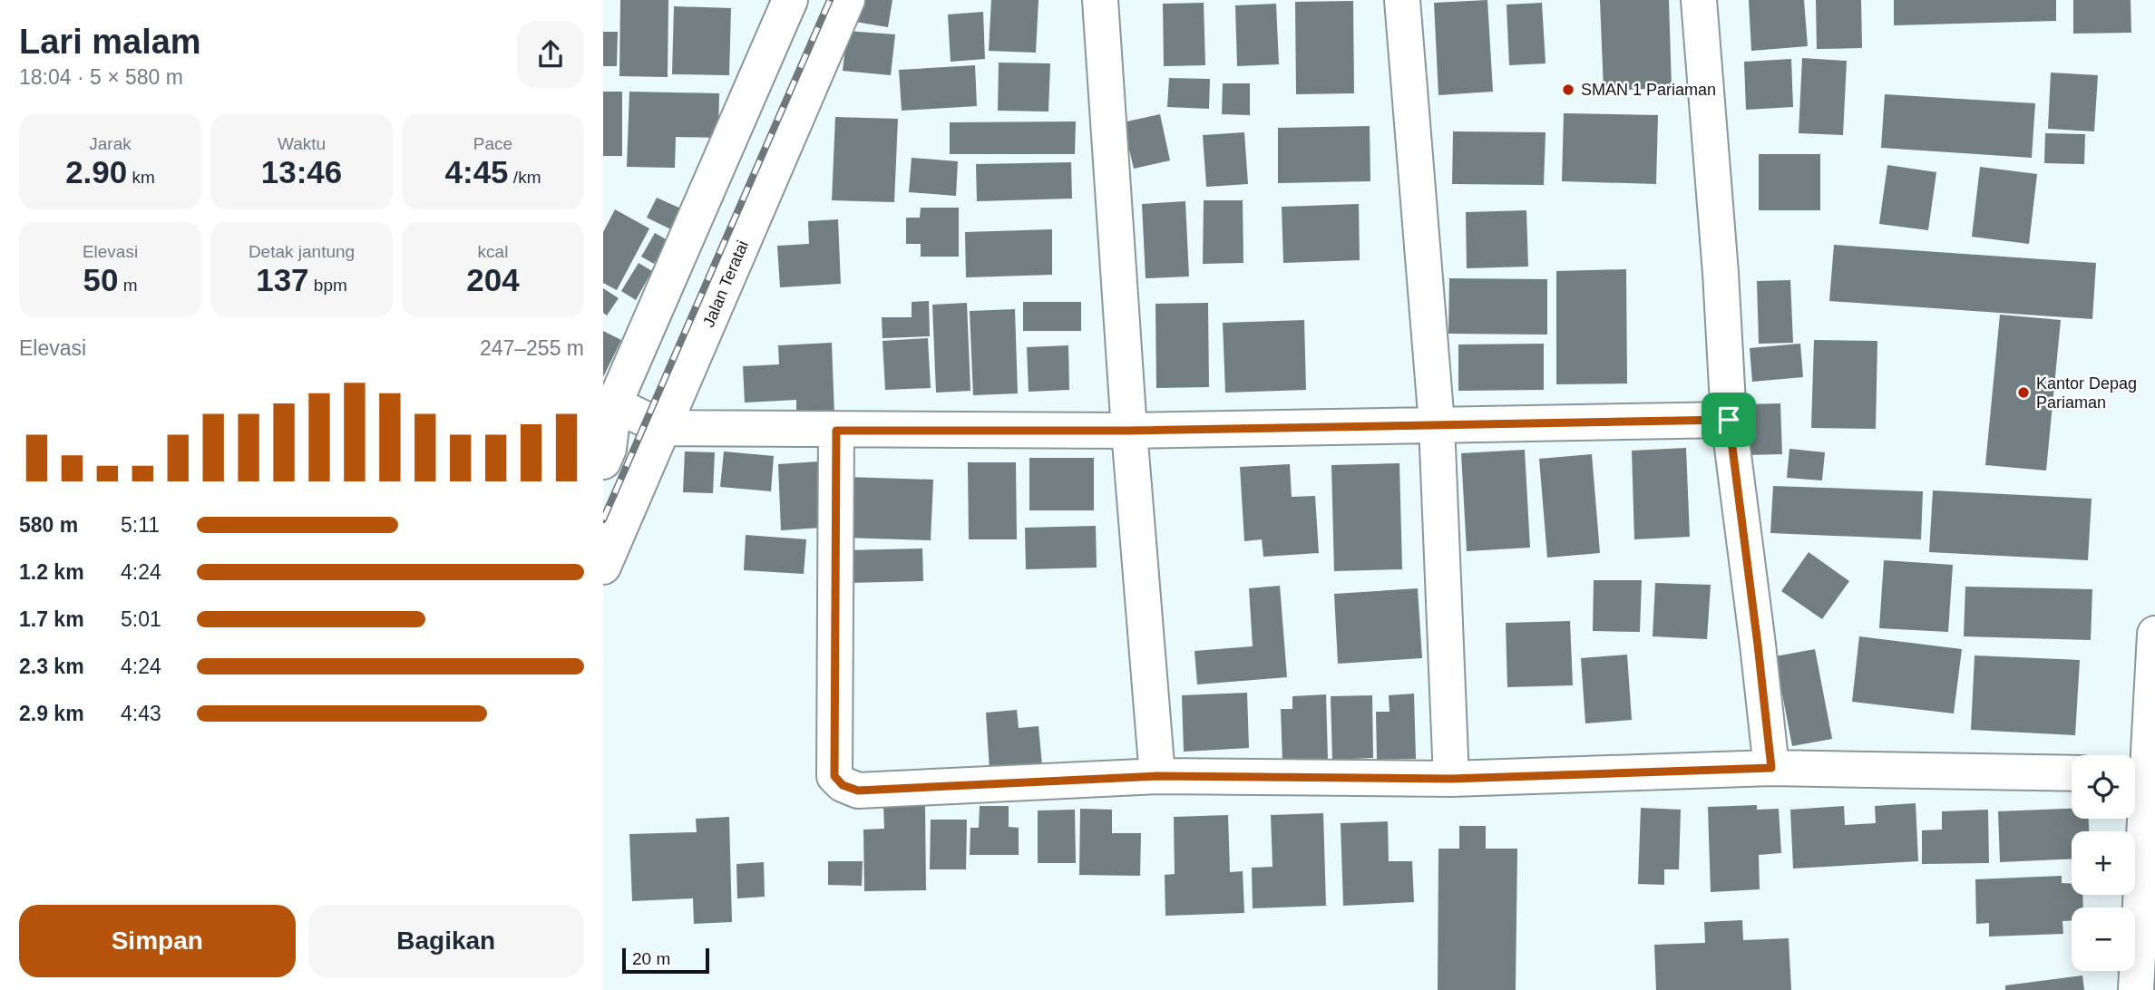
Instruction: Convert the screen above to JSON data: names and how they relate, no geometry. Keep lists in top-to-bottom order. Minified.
{"streets":{"street":["Jalan Teratai"]},"places":["SMAN 1 Pariaman","Kantor Depag Pariaman"],"scale_bar":"20 m","page":{"heading":["Lari malam","18:04 · 5 × 580 m"],"stats":[["Jarak","2.90 km"],["Waktu","13:46"],["Pace","4:45 /km"],["Elevasi","50 m"],["Detak jantung","137 bpm"],["kcal","204"]],"chart":["Elevasi","247–255 m"],"list":[{"name":"580 m","note":"5:11"},{"name":"1.2 km","note":"4:24"},{"name":"1.7 km","note":"5:01"},{"name":"2.3 km","note":"4:24"},{"name":"2.9 km","note":"4:43"}],"map_buttons":["+","−"],"buttons":["Simpan","Bagikan"],"scale":"20 m"}}
